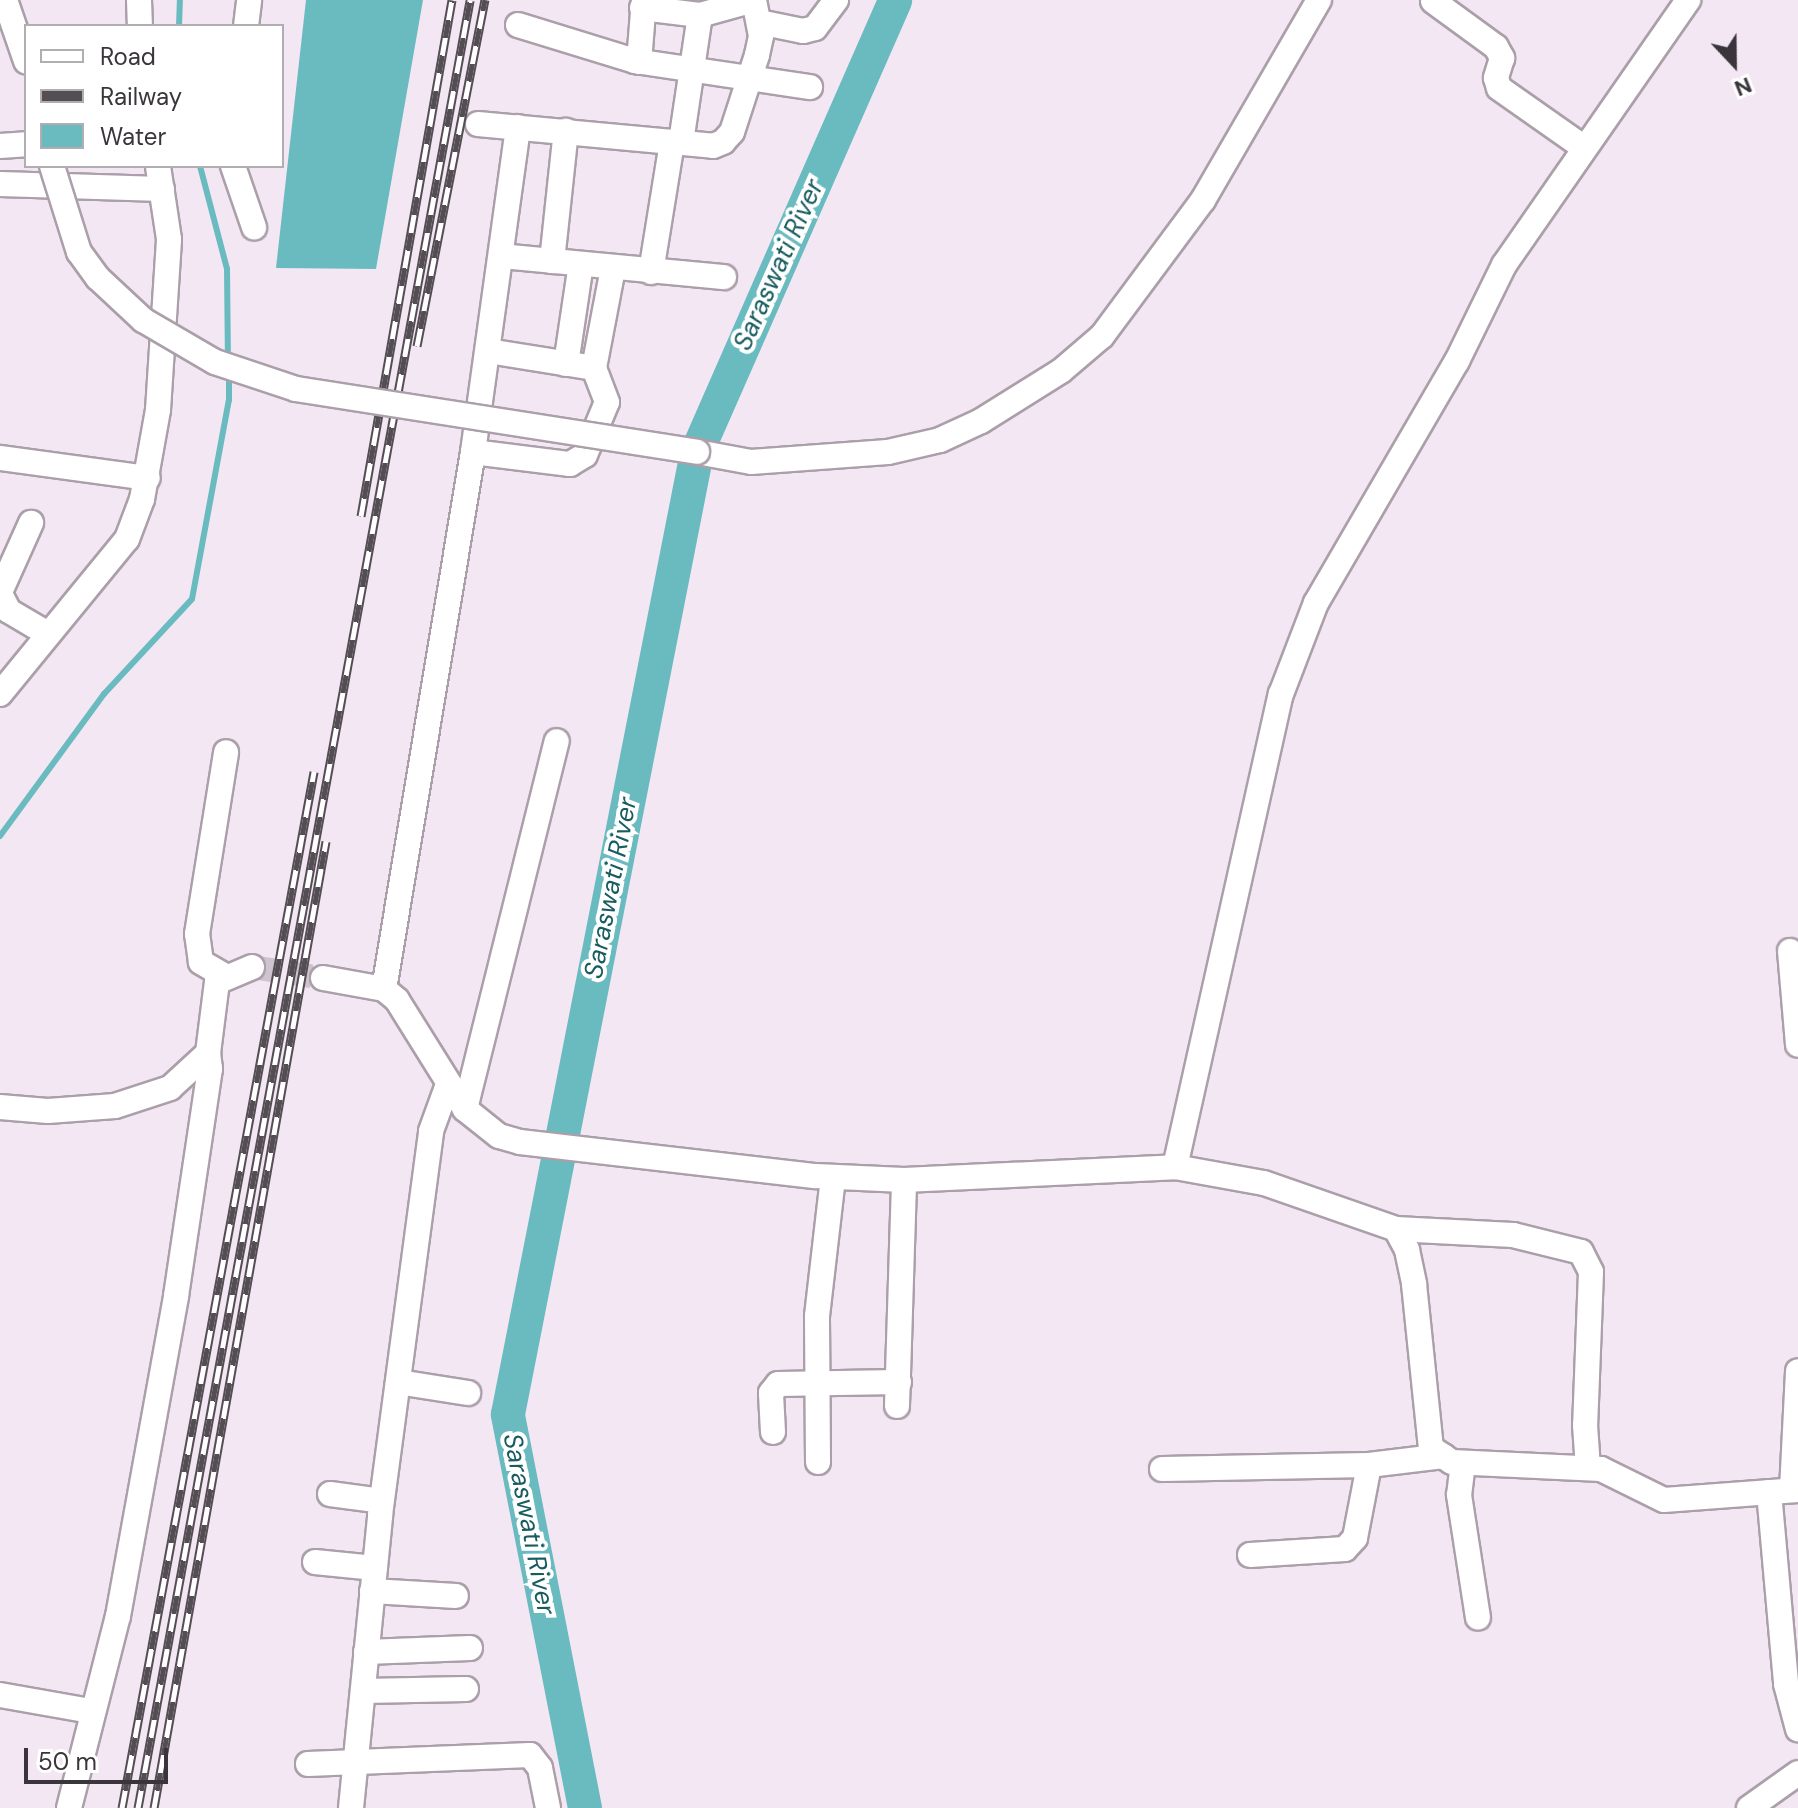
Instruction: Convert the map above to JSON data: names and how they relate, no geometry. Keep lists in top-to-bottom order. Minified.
{"water":["Saraswati River"],"legend":["Road","Railway","Water"],"scale_bar":"50 m","north":"bottom"}
